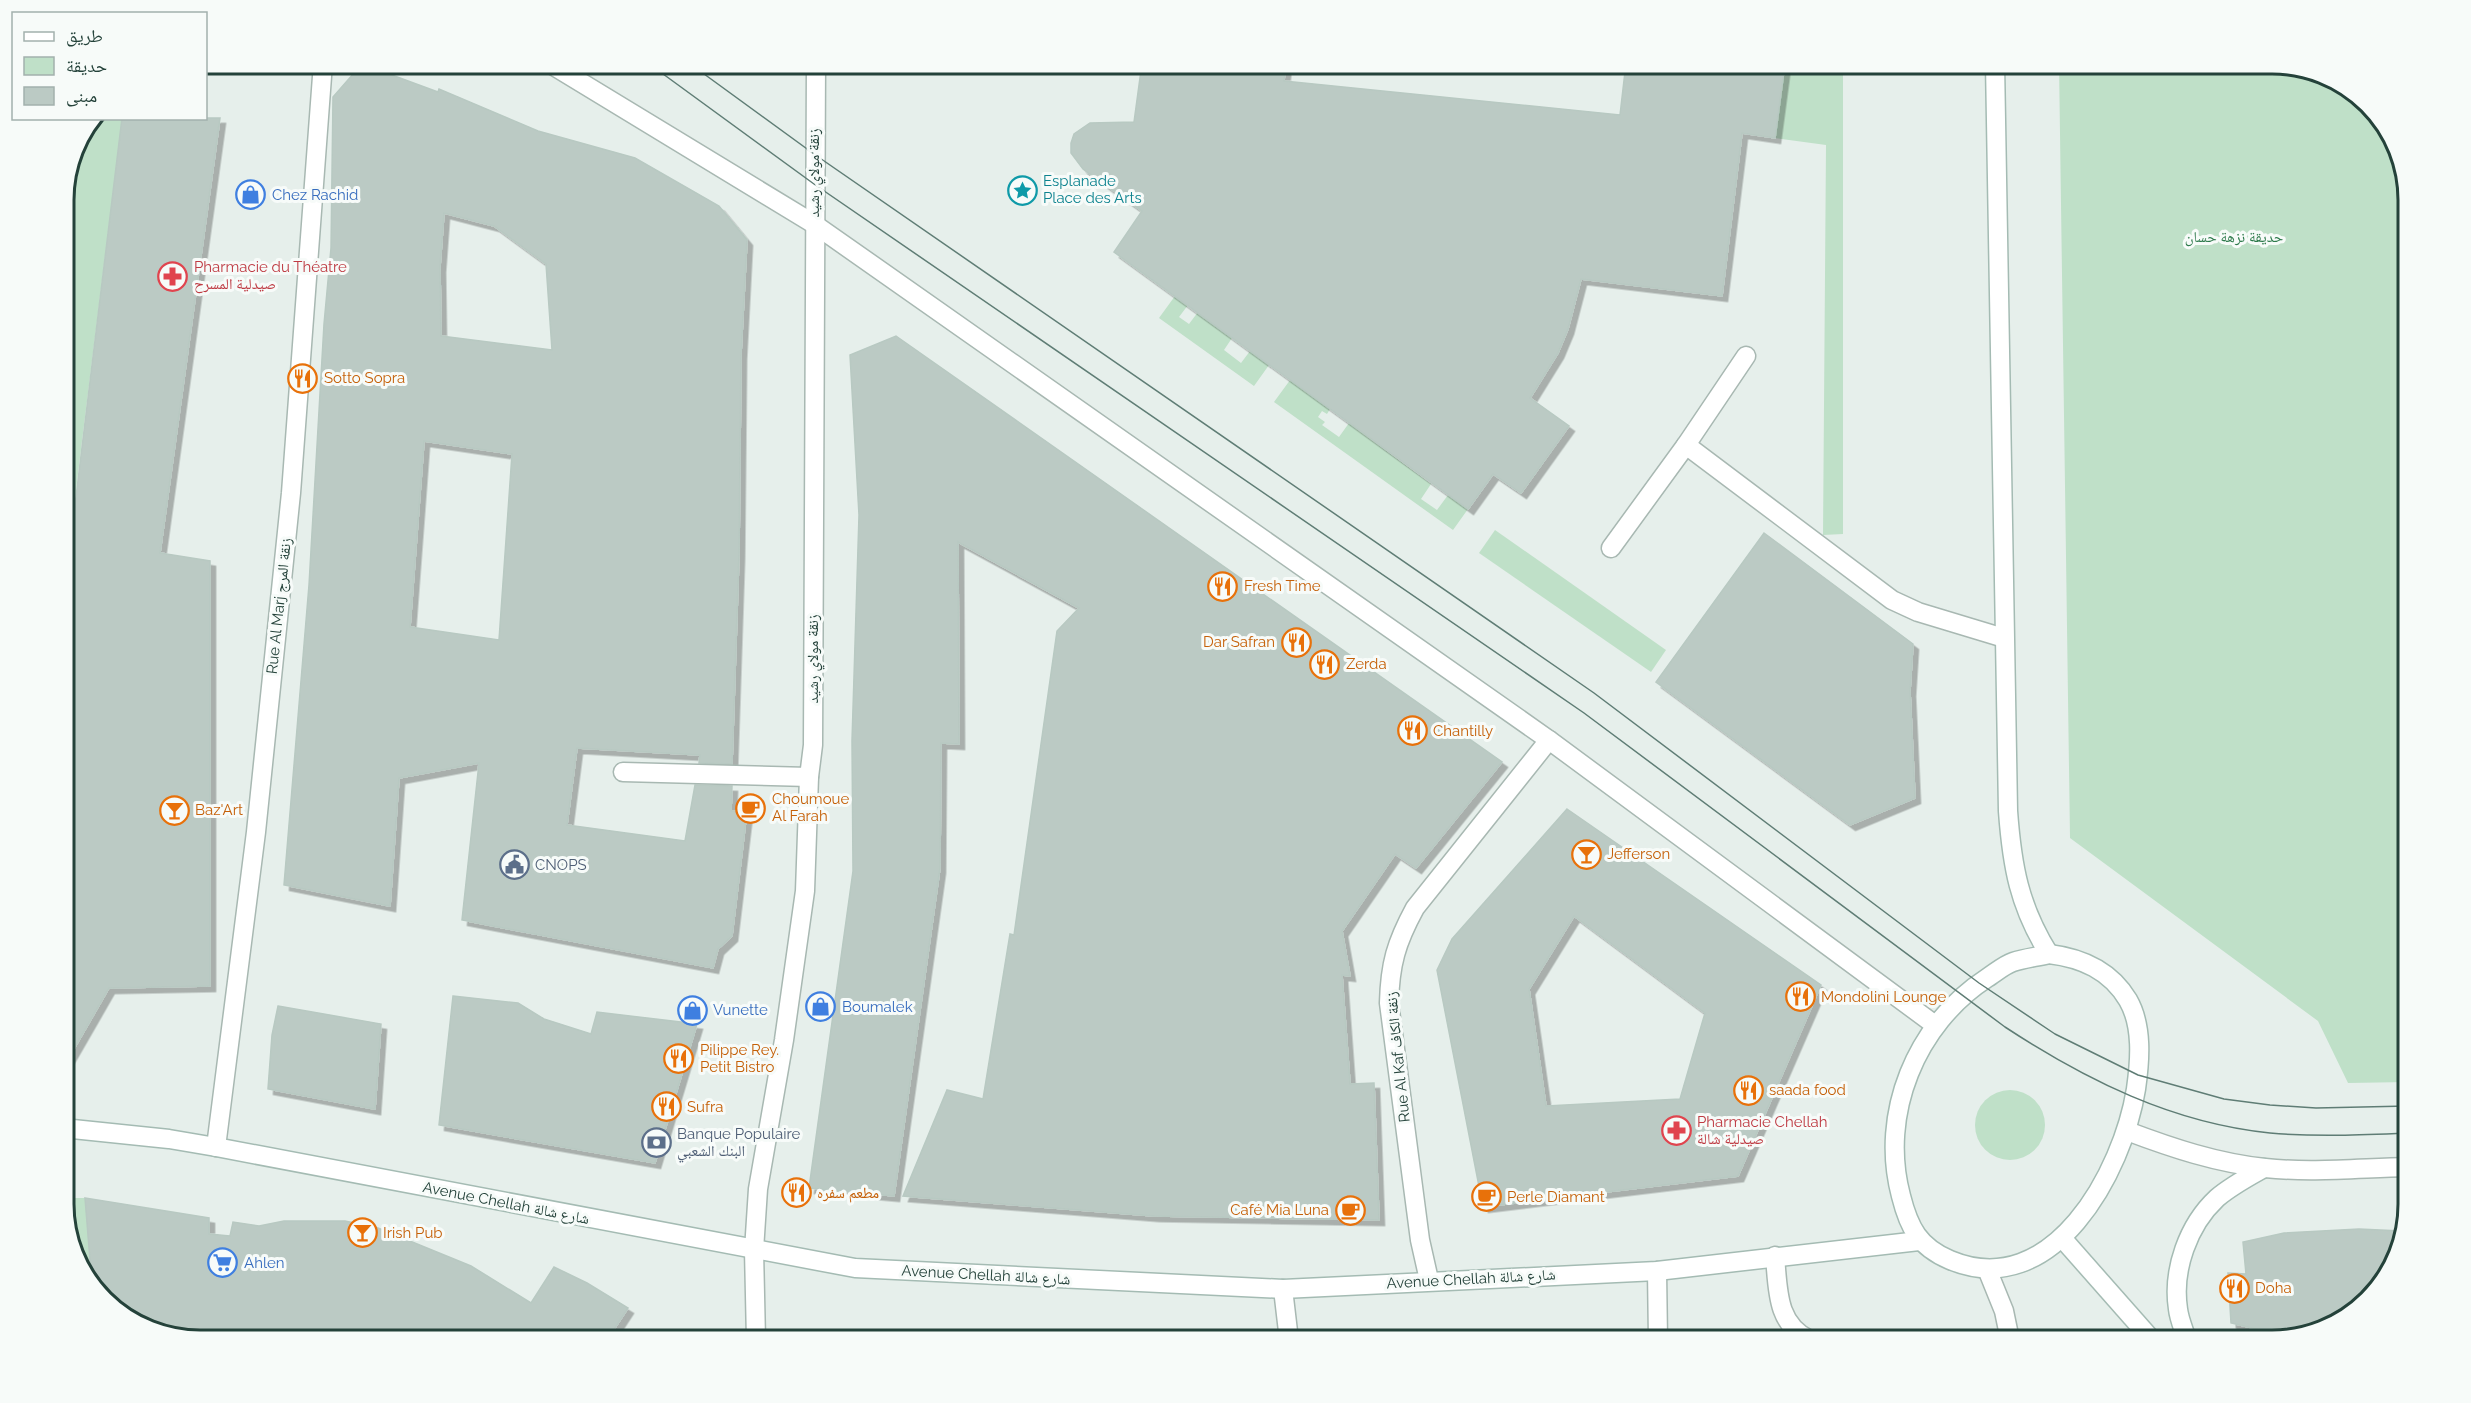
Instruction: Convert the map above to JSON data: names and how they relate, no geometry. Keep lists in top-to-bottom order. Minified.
{"streets":{"street":["زنقة مولاي رشيد","Rue Al Marj زنقة المرج","Rue Al Kaf زنقة الكاف","Avenue Chellah شارع شالة"]},"crossings":[["زنقة مولاي رشيد","Avenue Chellah شارع شالة"],["Rue Al Marj زنقة المرج","Avenue Chellah شارع شالة"],["Rue Al Kaf زنقة الكاف","Avenue Chellah شارع شالة"]],"parks":["حديقة نزهة حسان"],"places":{"place":["Esplanade Place des Arts"],"shop":["Chez Rachid","Boumalek","Vunette"],"pharmacy":["Pharmacie du Théatre صيدلية المسرح","Pharmacie Chellah صيدلية شالة"],"restaurant":["Sotto Sopra","Fresh Time","Dar Safran","Zerda","Chantilly","Mondolini Lounge","Pilippe Rey. Petit Bistro","saada food","Sufra","مطعم سفره","Doha"],"cafe":["Choumoue Al Farah","Perle Diamant","Café Mia Luna"],"bar":["Baz'Art","Jefferson","Irish Pub"],"public building":["CNOPS"],"bank":["Banque Populaire البنك الشعبي"],"supermarket":["Ahlen"]},"legend":["طريق","حديقة","مبنى"]}
